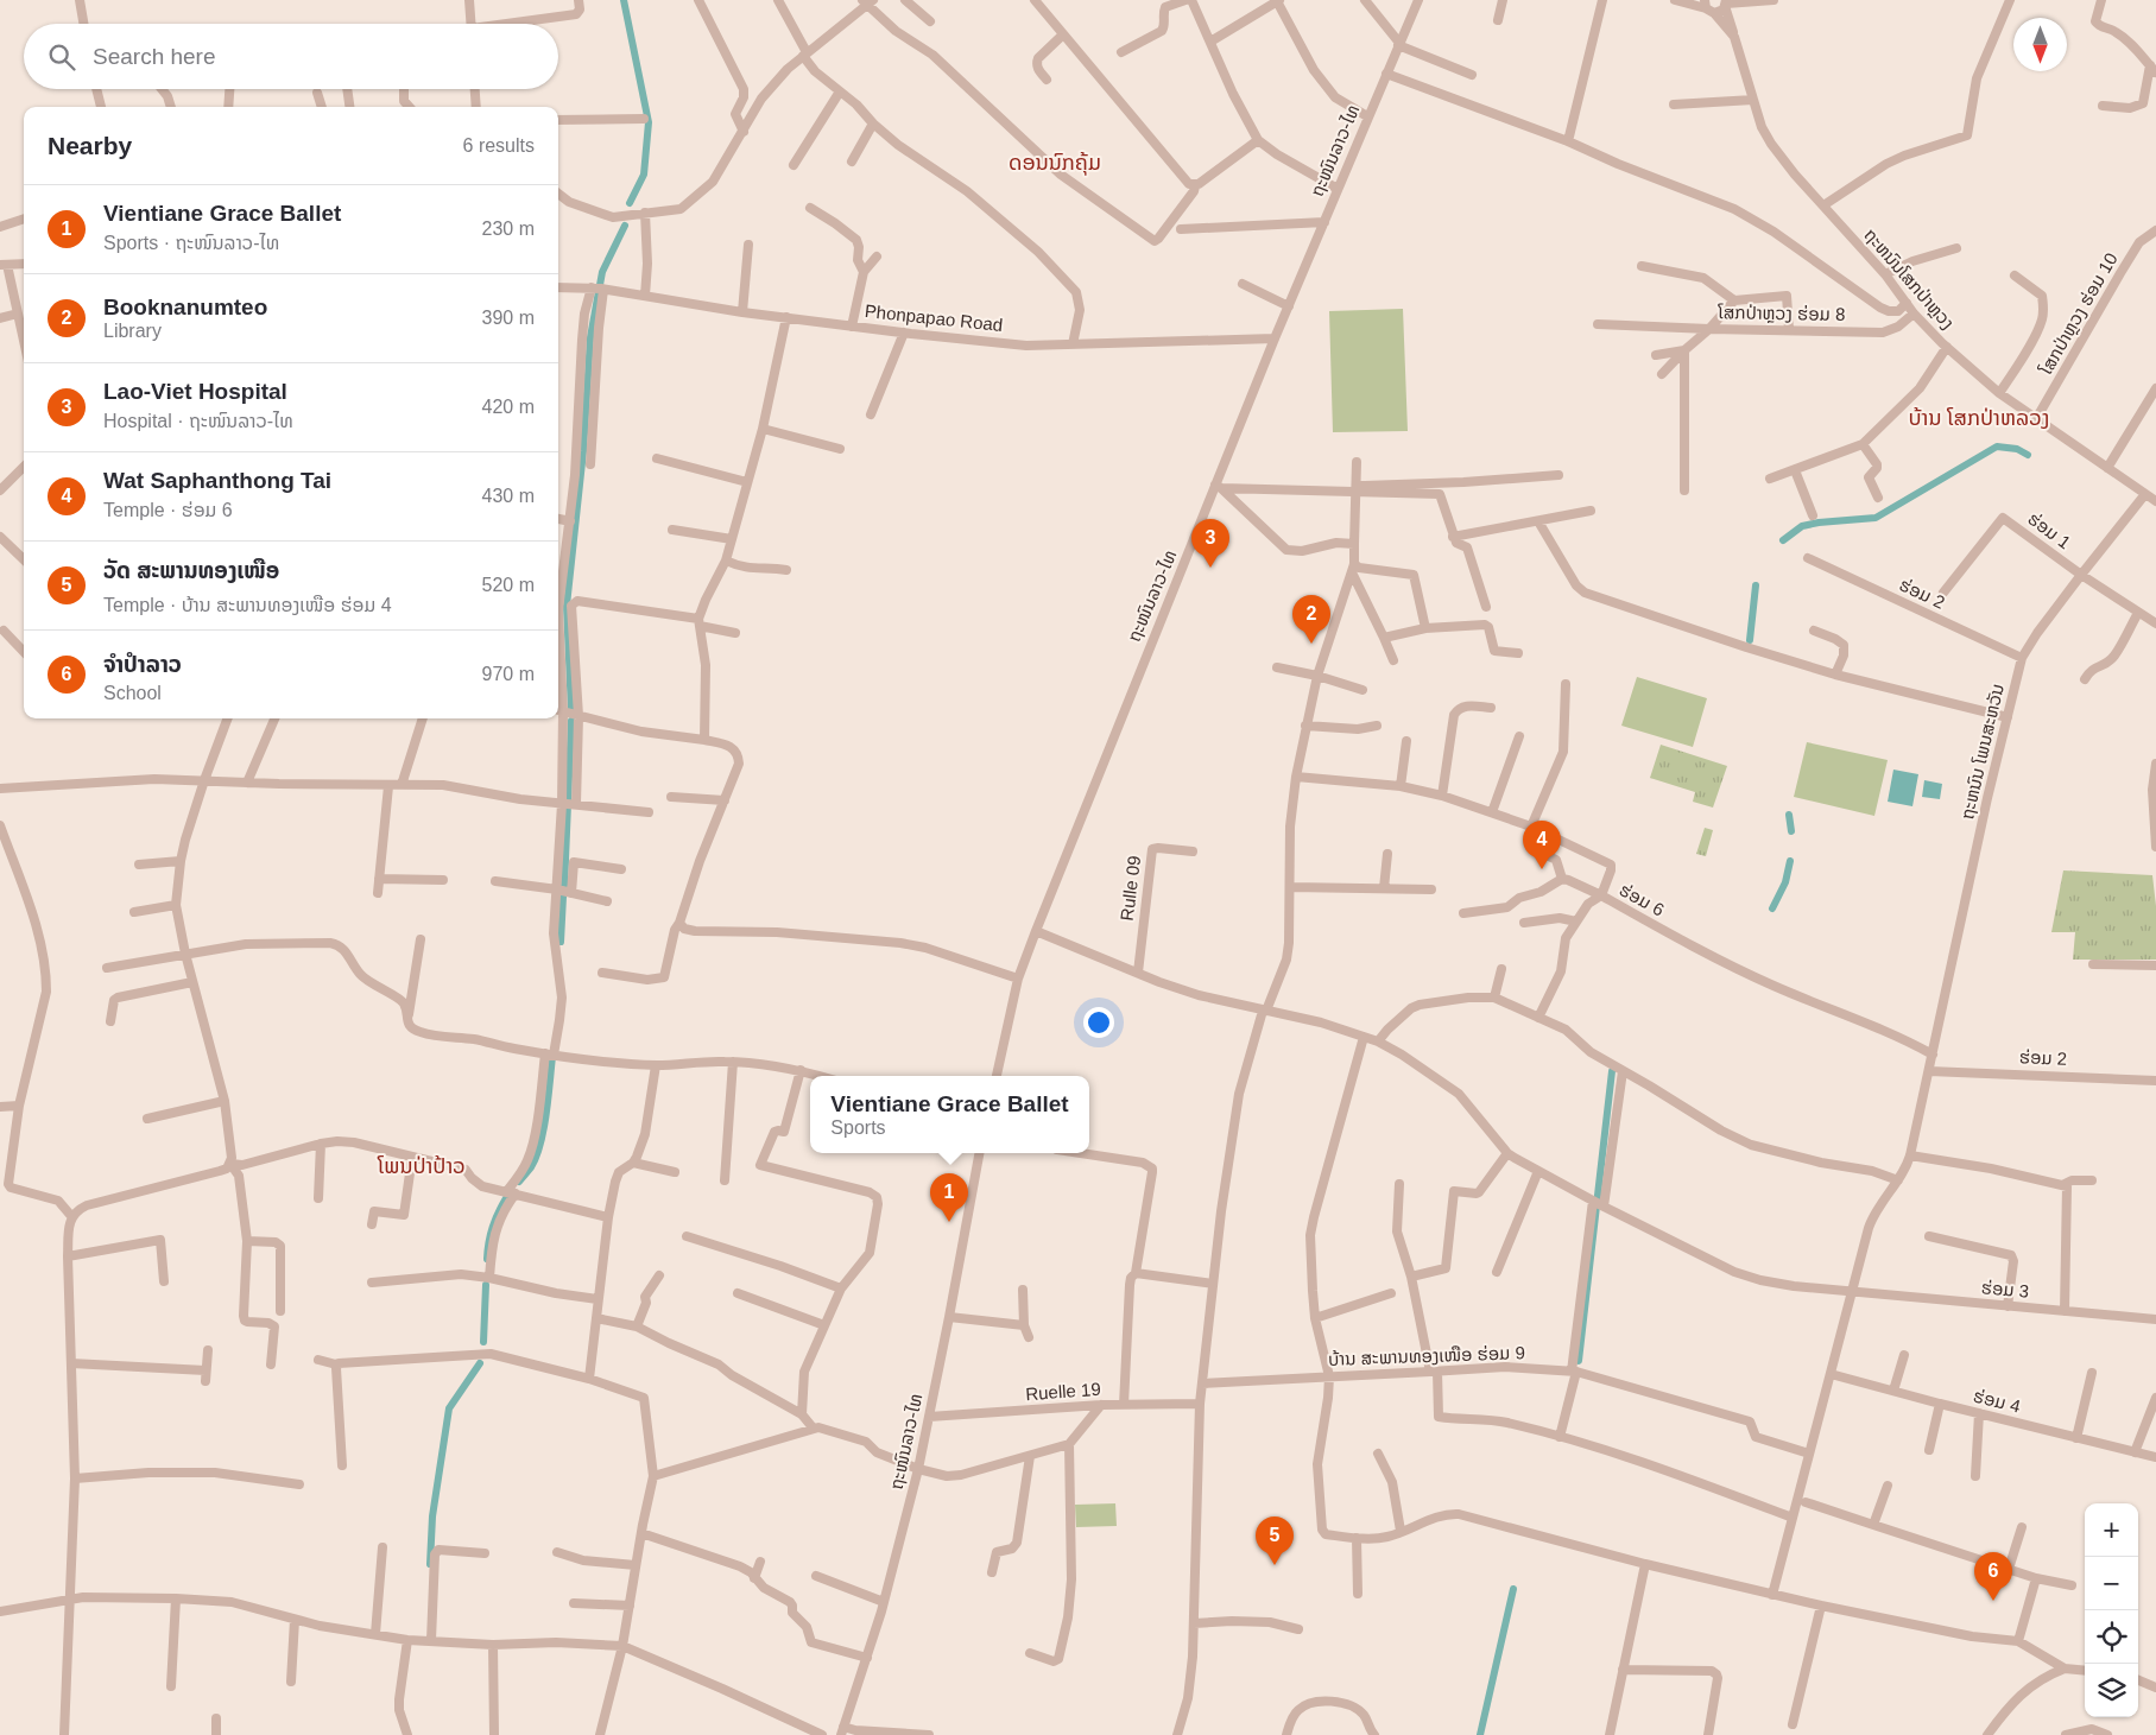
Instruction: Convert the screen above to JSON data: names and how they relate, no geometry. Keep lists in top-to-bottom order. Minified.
{"streets":{"street":["ຖະໜົນລາວ-ໄທ","ຖະຫນົນໂສກປ່າຫຼວງ","ໂສກປ່າຫຼວງ ຮ່ອມ 8","ໂສກປ່າຫຼວງ ຮ່ອມ 10","Phonpapao Road","ຮ່ອມ 1","ຮ່ອມ 2","ຖະຫນົນ ໂພນສະຫວັນ","Rulle 09","ຮ່ອມ 6","ຮ່ອມ 3","ບ້ານ ສະພານທອງເໜືອ ຮ່ອມ 9","Ruelle 19","ຮ່ອມ 4"]},"crossings":[["ຖະໜົນລາວ-ໄທ","Phonpapao Road"],["ຖະໜົນລາວ-ໄທ","Ruelle 19"],["ຖະຫນົນໂສກປ່າຫຼວງ","ໂສກປ່າຫຼວງ ຮ່ອມ 8"],["ຖະຫນົນໂສກປ່າຫຼວງ","ໂສກປ່າຫຼວງ ຮ່ອມ 10"],["ຖະຫນົນໂສກປ່າຫຼວງ","ຖະຫນົນ ໂພນສະຫວັນ"],["ຮ່ອມ 1","ຖະຫນົນ ໂພນສະຫວັນ"],["ຮ່ອມ 2","ຖະຫນົນ ໂພນສະຫວັນ"],["ຖະຫນົນ ໂພນສະຫວັນ","ຮ່ອມ 6"],["ຖະຫນົນ ໂພນສະຫວັນ","ຮ່ອມ 3"],["ຖະຫນົນ ໂພນສະຫວັນ","ບ້ານ ສະພານທອງເໜືອ ຮ່ອມ 9"],["ຖະຫນົນ ໂພນສະຫວັນ","ຮ່ອມ 4"]],"districts":["ດອນນົກຄຸ້ມ","ບ້ານ ໂສກປ່າຫລວງ","ໂພນປ່າປ້າວ"],"north":"bottom","page":{"search":"Search here","heading":["Nearby","6 results"],"list":[{"mark":"1","name":"Vientiane Grace Ballet","note":"Sports · ຖະໜົນລາວ-ໄທ","value":"230 m"},{"mark":"2","name":"Booknanumteo","note":"Library","value":"390 m"},{"mark":"3","name":"Lao-Viet Hospital","note":"Hospital · ຖະໜົນລາວ-ໄທ","value":"420 m"},{"mark":"4","name":"Wat Saphanthong Tai","note":"Temple · ຮ່ອມ 6","value":"430 m"},{"mark":"5","name":"ວັດ ສະພານທອງເໜືອ","note":"Temple · ບ້ານ ສະພານທອງເໜືອ ຮ່ອມ 4","value":"520 m"},{"mark":"6","name":"ຈຳປຳລາວ","note":"School","value":"970 m"}],"pins":["3","2","4","1","5","6"],"popup":["Vientiane Grace Ballet","Sports"],"map_buttons":["+","−"]}}
